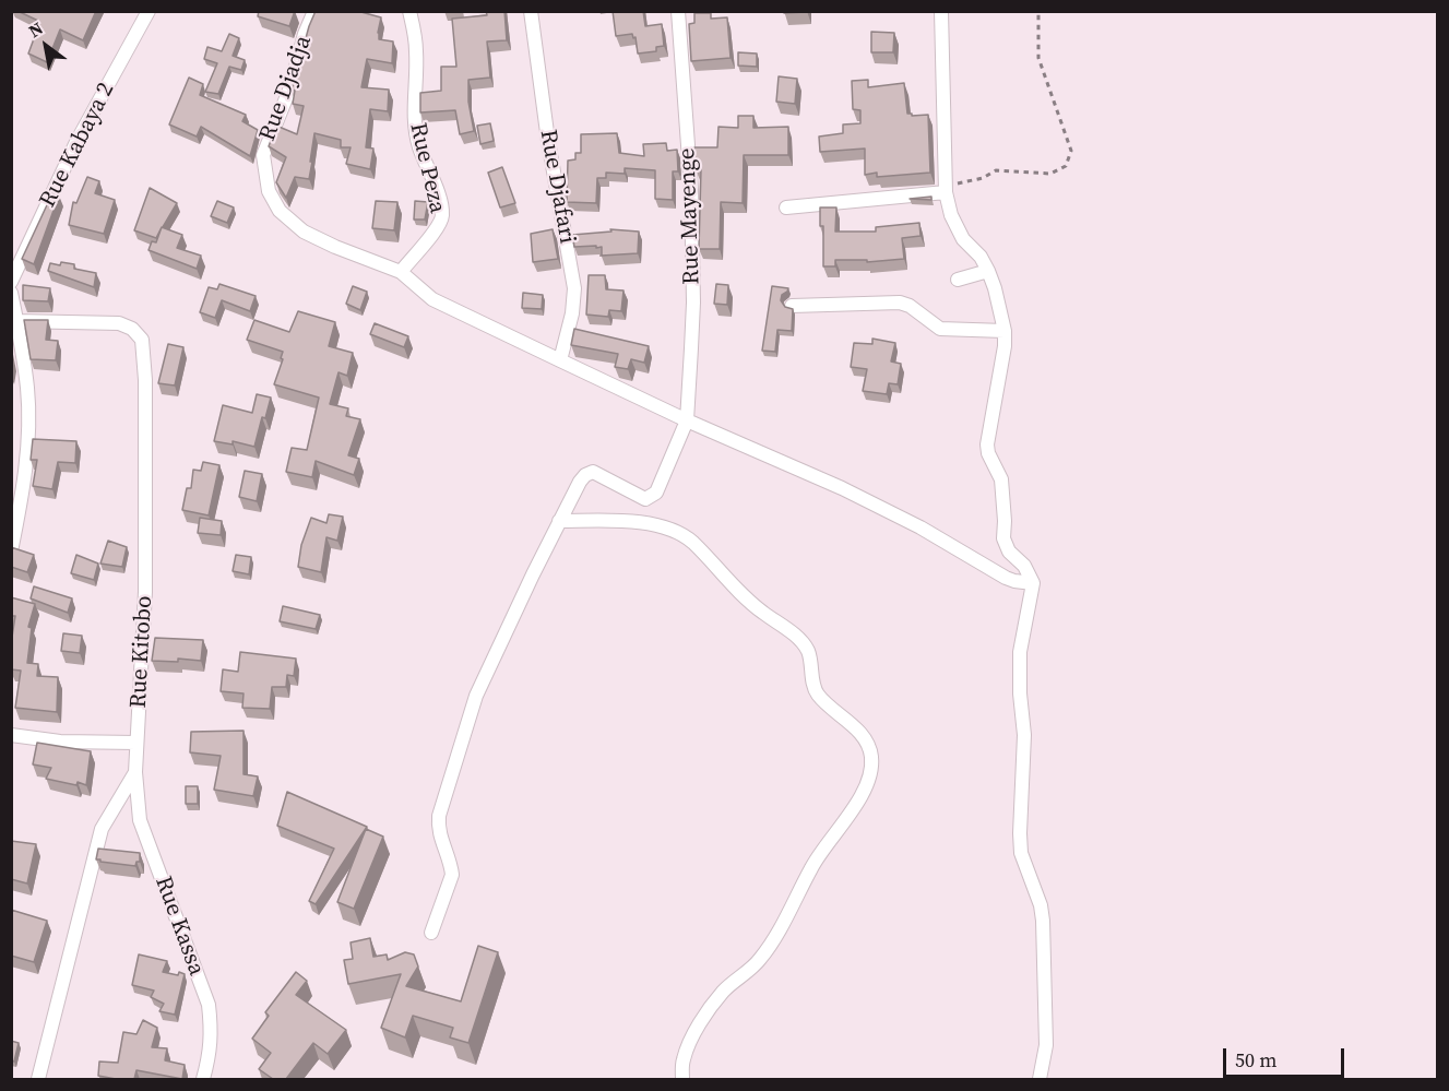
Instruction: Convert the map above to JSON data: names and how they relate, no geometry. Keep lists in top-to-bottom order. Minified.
{"streets":{"street":["Rue Djadja","Rue Kabaya 2","Rue Peza","Rue Djafari","Rue Mayenge","Rue Kitobo","Rue Kassa"]},"crossings":[["Rue Djadja","Rue Peza"],["Rue Kitobo","Rue Kassa"]],"scale_bar":"50 m","north":"top left"}
